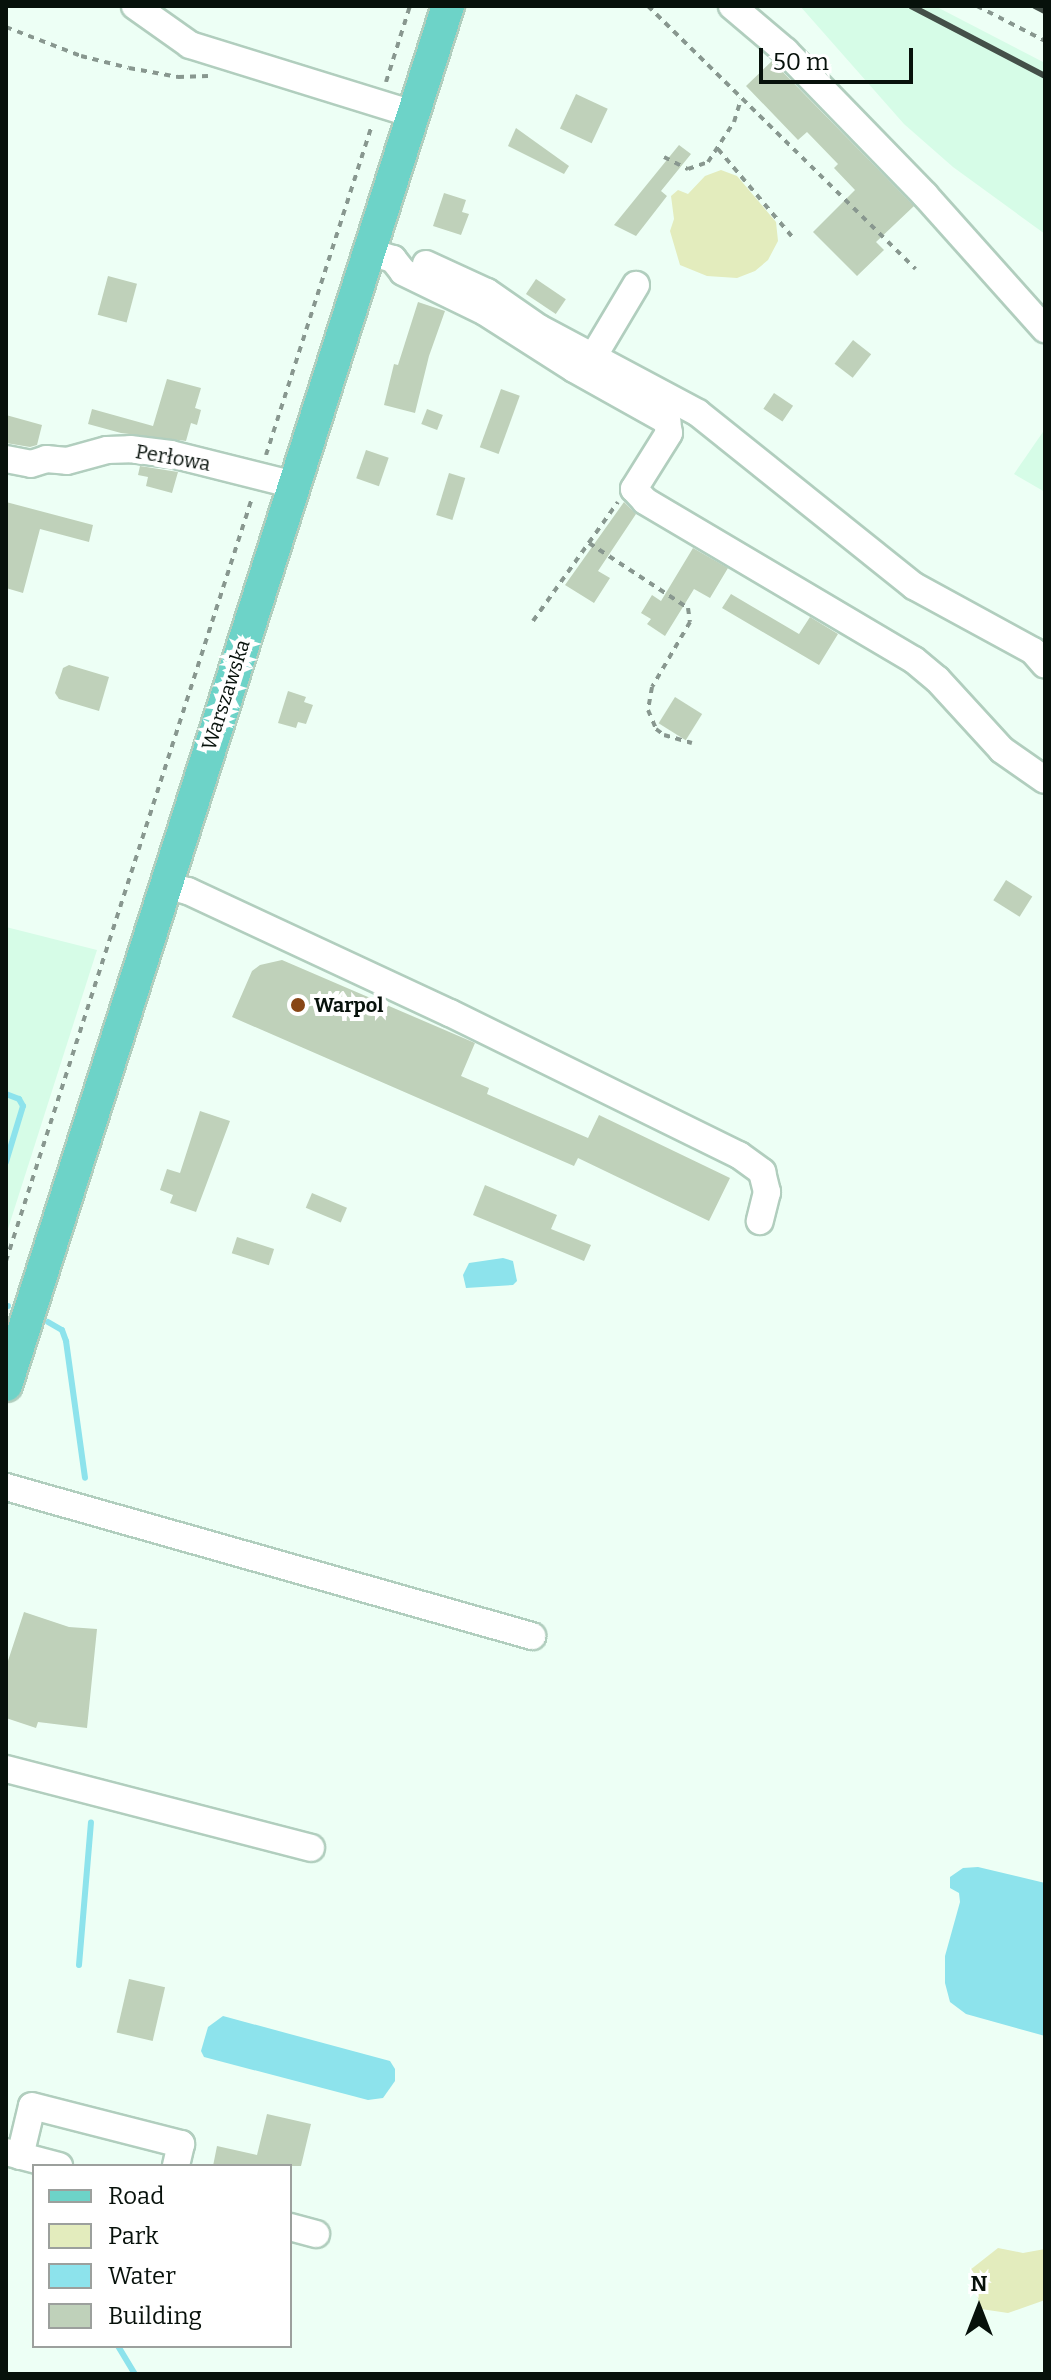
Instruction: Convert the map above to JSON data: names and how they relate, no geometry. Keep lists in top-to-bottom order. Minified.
{"streets":{"main road":["Warszawska"],"street":["Perłowa"]},"crossings":[["Perłowa","Warszawska"]],"places":["Warpol"],"legend":["Road","Park","Water","Building"],"scale_bar":"50 m","north":"top"}
